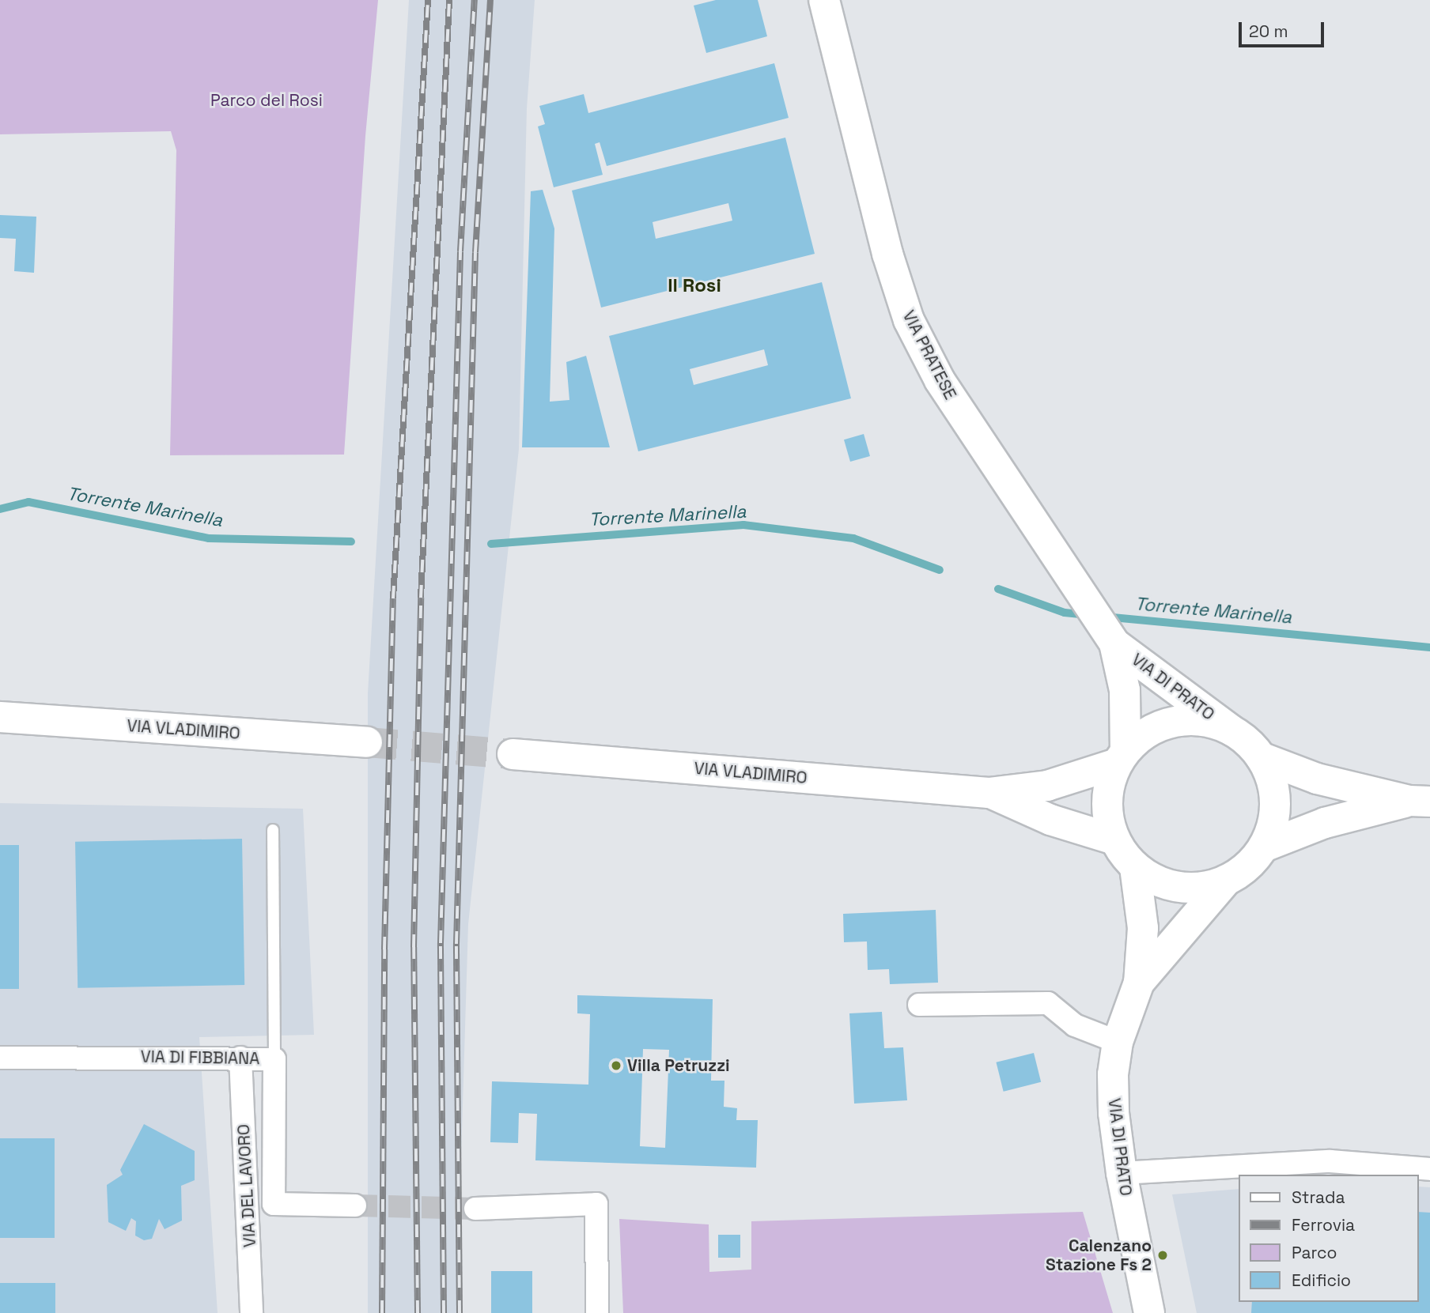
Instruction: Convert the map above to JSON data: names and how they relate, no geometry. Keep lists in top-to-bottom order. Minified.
{"streets":{"main road":["VIA PRATESE","VIA DI PRATO","VIA VLADIMIRO"],"street":["VIA DI FIBBIANA","VIA DEL LAVORO"]},"crossings":[["VIA PRATESE","VIA DI PRATO"],["VIA DI PRATO","VIA VLADIMIRO"],["VIA DI FIBBIANA","VIA DEL LAVORO"]],"districts":["Il Rosi"],"water":["Torrente Marinella"],"parks":["Parco del Rosi"],"places":["Villa Petruzzi","Calenzano Stazione Fs 2"],"legend":["Strada","Ferrovia","Parco","Edificio"],"scale_bar":"20 m"}
